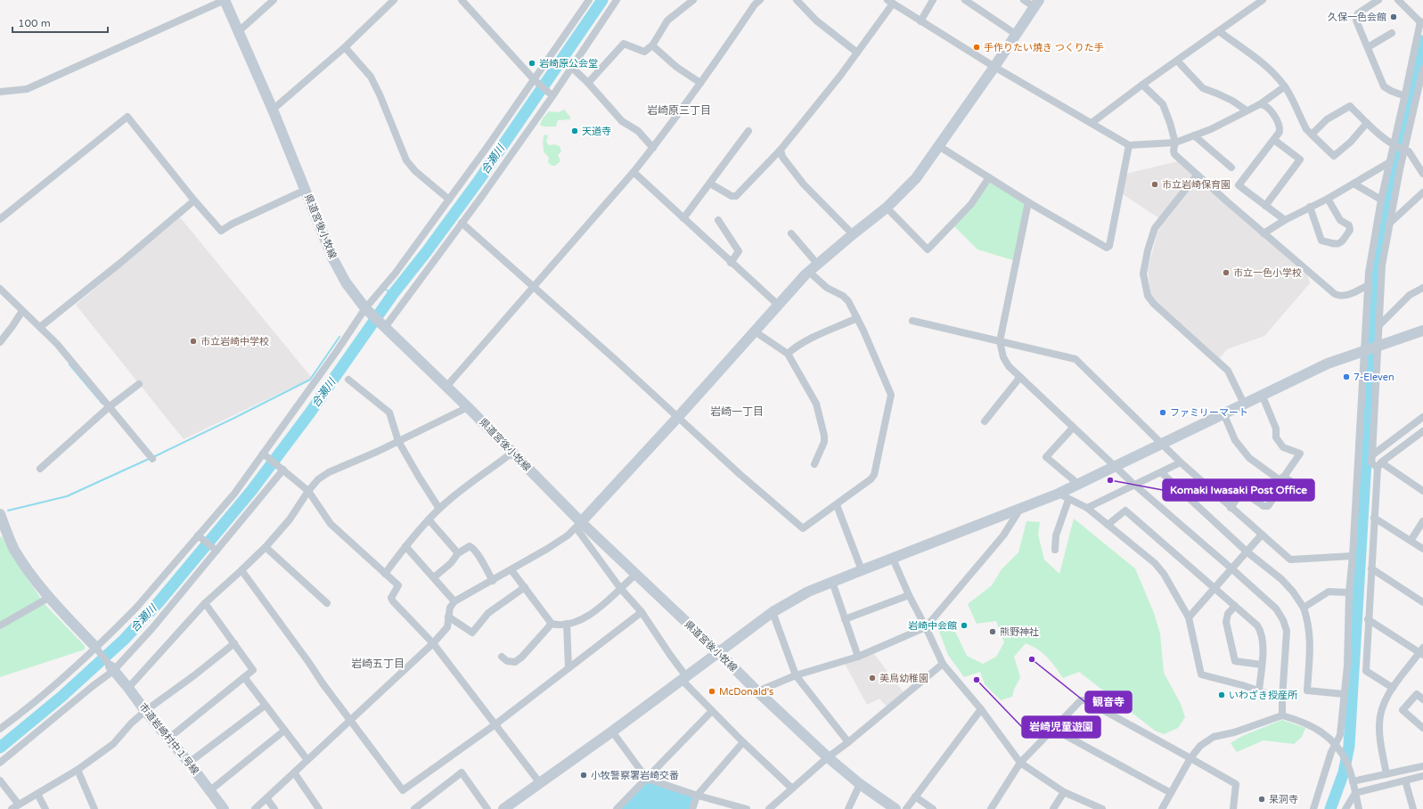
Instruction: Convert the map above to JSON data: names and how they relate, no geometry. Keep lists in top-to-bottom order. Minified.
{"streets":{"street":["県道宮後小牧線","市道岩崎村中１号線"]},"districts":["岩崎原三丁目","岩崎一丁目","岩崎五丁目"],"water":["合瀬川"],"places":["久保一色会館","手作りたい焼き つくりた手","岩崎原公会堂","天道寺","市立岩崎保育園","市立一色小学校","市立岩崎中学校","7-Eleven","ファミリーマート","Komaki Iwasaki Post Office","岩崎中会館","熊野神社","観音寺","美鳥幼稚園","岩崎児童遊園","McDonald's","いわざき授産所","小牧警察署岩崎交番","杲洞寺"],"scale_bar":"100 m"}
